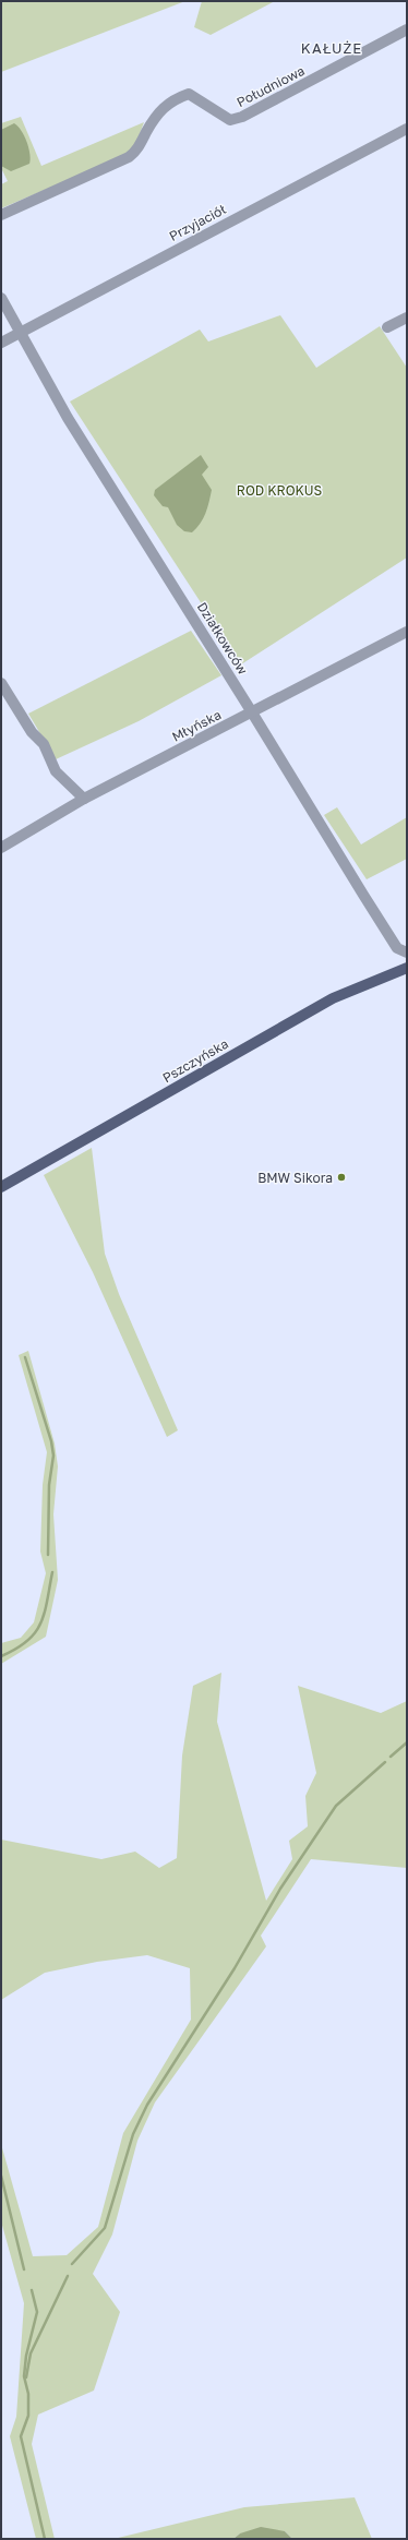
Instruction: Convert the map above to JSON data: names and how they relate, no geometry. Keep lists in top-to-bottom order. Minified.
{"streets":{"main road":["Pszczyńska"],"street":["Południowa","Przyjaciół","Działkowców","Młyńska"]},"crossings":[["Przyjaciół","Działkowców"],["Działkowców","Młyńska"]],"districts":["KAŁUŻE"],"parks":["ROD KROKUS"],"places":["BMW Sikora"]}
